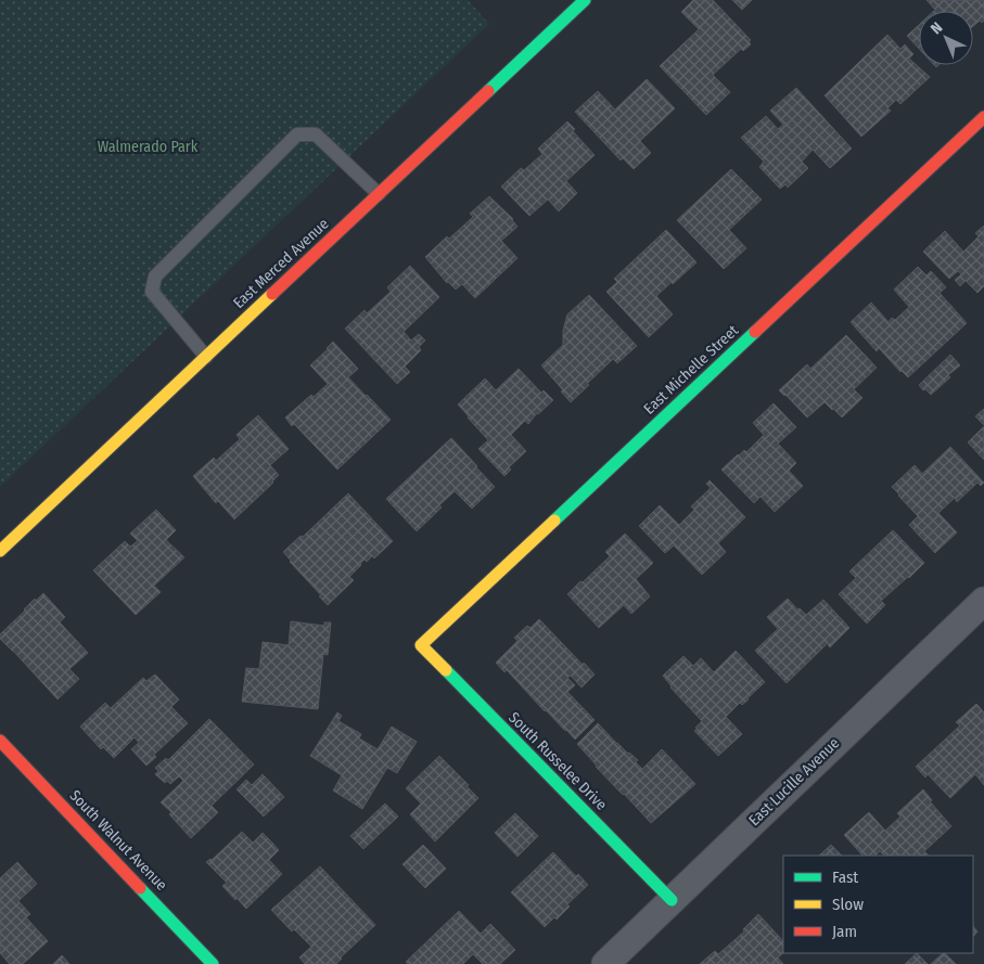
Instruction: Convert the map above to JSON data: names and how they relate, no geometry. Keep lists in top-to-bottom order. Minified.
{"streets":{"street":["East Merced Avenue","East Michelle Street","South Russelee Drive","East Lucille Avenue","South Walnut Avenue"]},"crossings":[["East Michelle Street","South Russelee Drive"],["South Russelee Drive","East Lucille Avenue"]],"parks":["Walmerado Park"],"legend":["Fast","Slow","Jam"],"north":"top left"}
